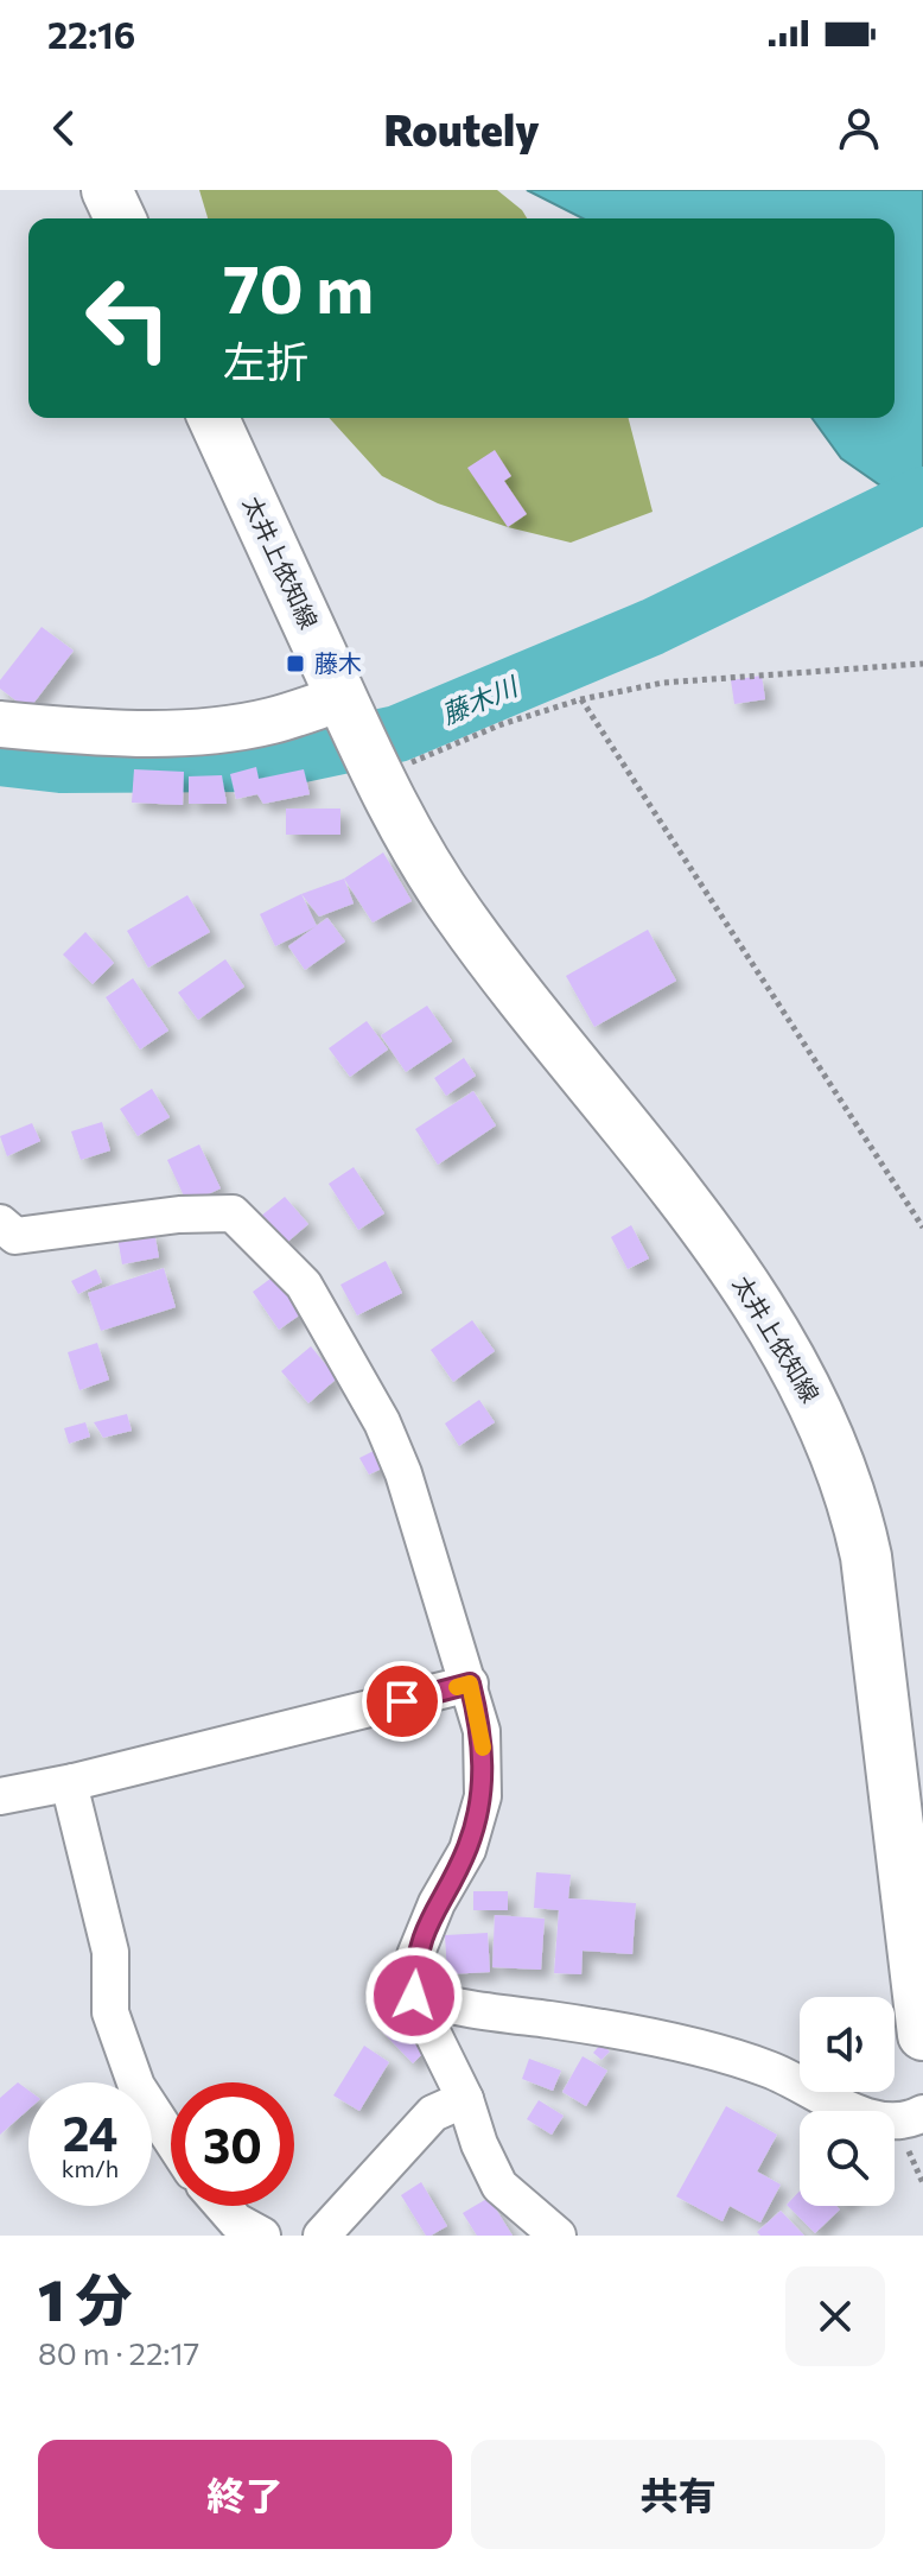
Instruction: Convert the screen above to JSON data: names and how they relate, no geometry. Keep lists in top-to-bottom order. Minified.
{"streets":{"main road":["太井上依知線"]},"water":["藤木川"],"places":{"transit":["藤木"]},"page":{"status":"22:16","header":"Routely","turn":["70 m","左折"],"speed":"24 km/h","limit":"30","heading":["1 分","80 m · 22:17"],"buttons":["終了","共有"]}}
